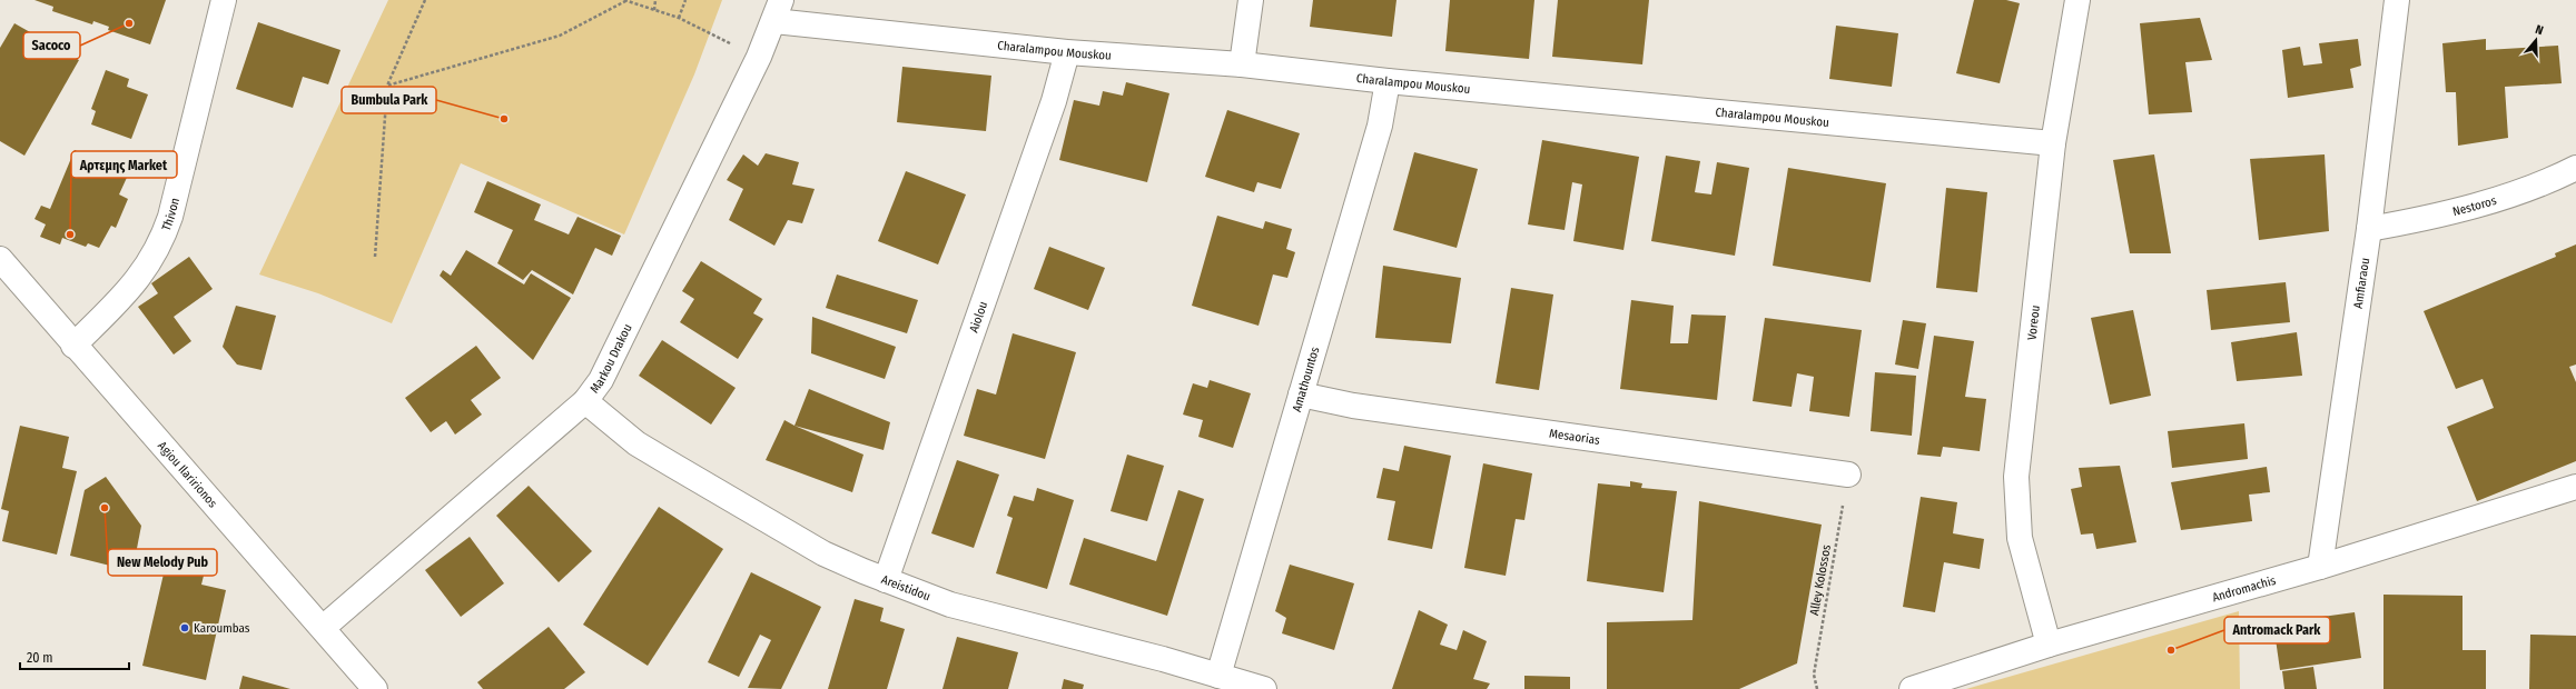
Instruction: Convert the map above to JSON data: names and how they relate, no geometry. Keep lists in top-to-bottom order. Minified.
{"streets":{"street":["Charalampou Mouskou","Nestoros","Thivon","Amfiaraou","Aiolou","Voreou","Markou Drakou","Amathountos","Mesaorias","Agiou Ilaririonos","Areistidou","Andromachis"],"path":["Alley Kolossos"]},"crossings":[["Charalampou Mouskou","Aiolou"],["Charalampou Mouskou","Voreou"],["Charalampou Mouskou","Markou Drakou"],["Charalampou Mouskou","Amathountos"],["Nestoros","Amfiaraou"],["Thivon","Agiou Ilaririonos"],["Amfiaraou","Andromachis"],["Aiolou","Areistidou"],["Voreou","Andromachis"],["Markou Drakou","Agiou Ilaririonos"],["Markou Drakou","Areistidou"],["Amathountos","Mesaorias"],["Amathountos","Areistidou"],["Mesaorias","Alley Kolossos"]],"places":["Sacoco","Bumbula Park","Αρτεμης Market","New Melody Pub","Karoumbas","Antromack Park"],"scale_bar":"20 m","north":"top"}
